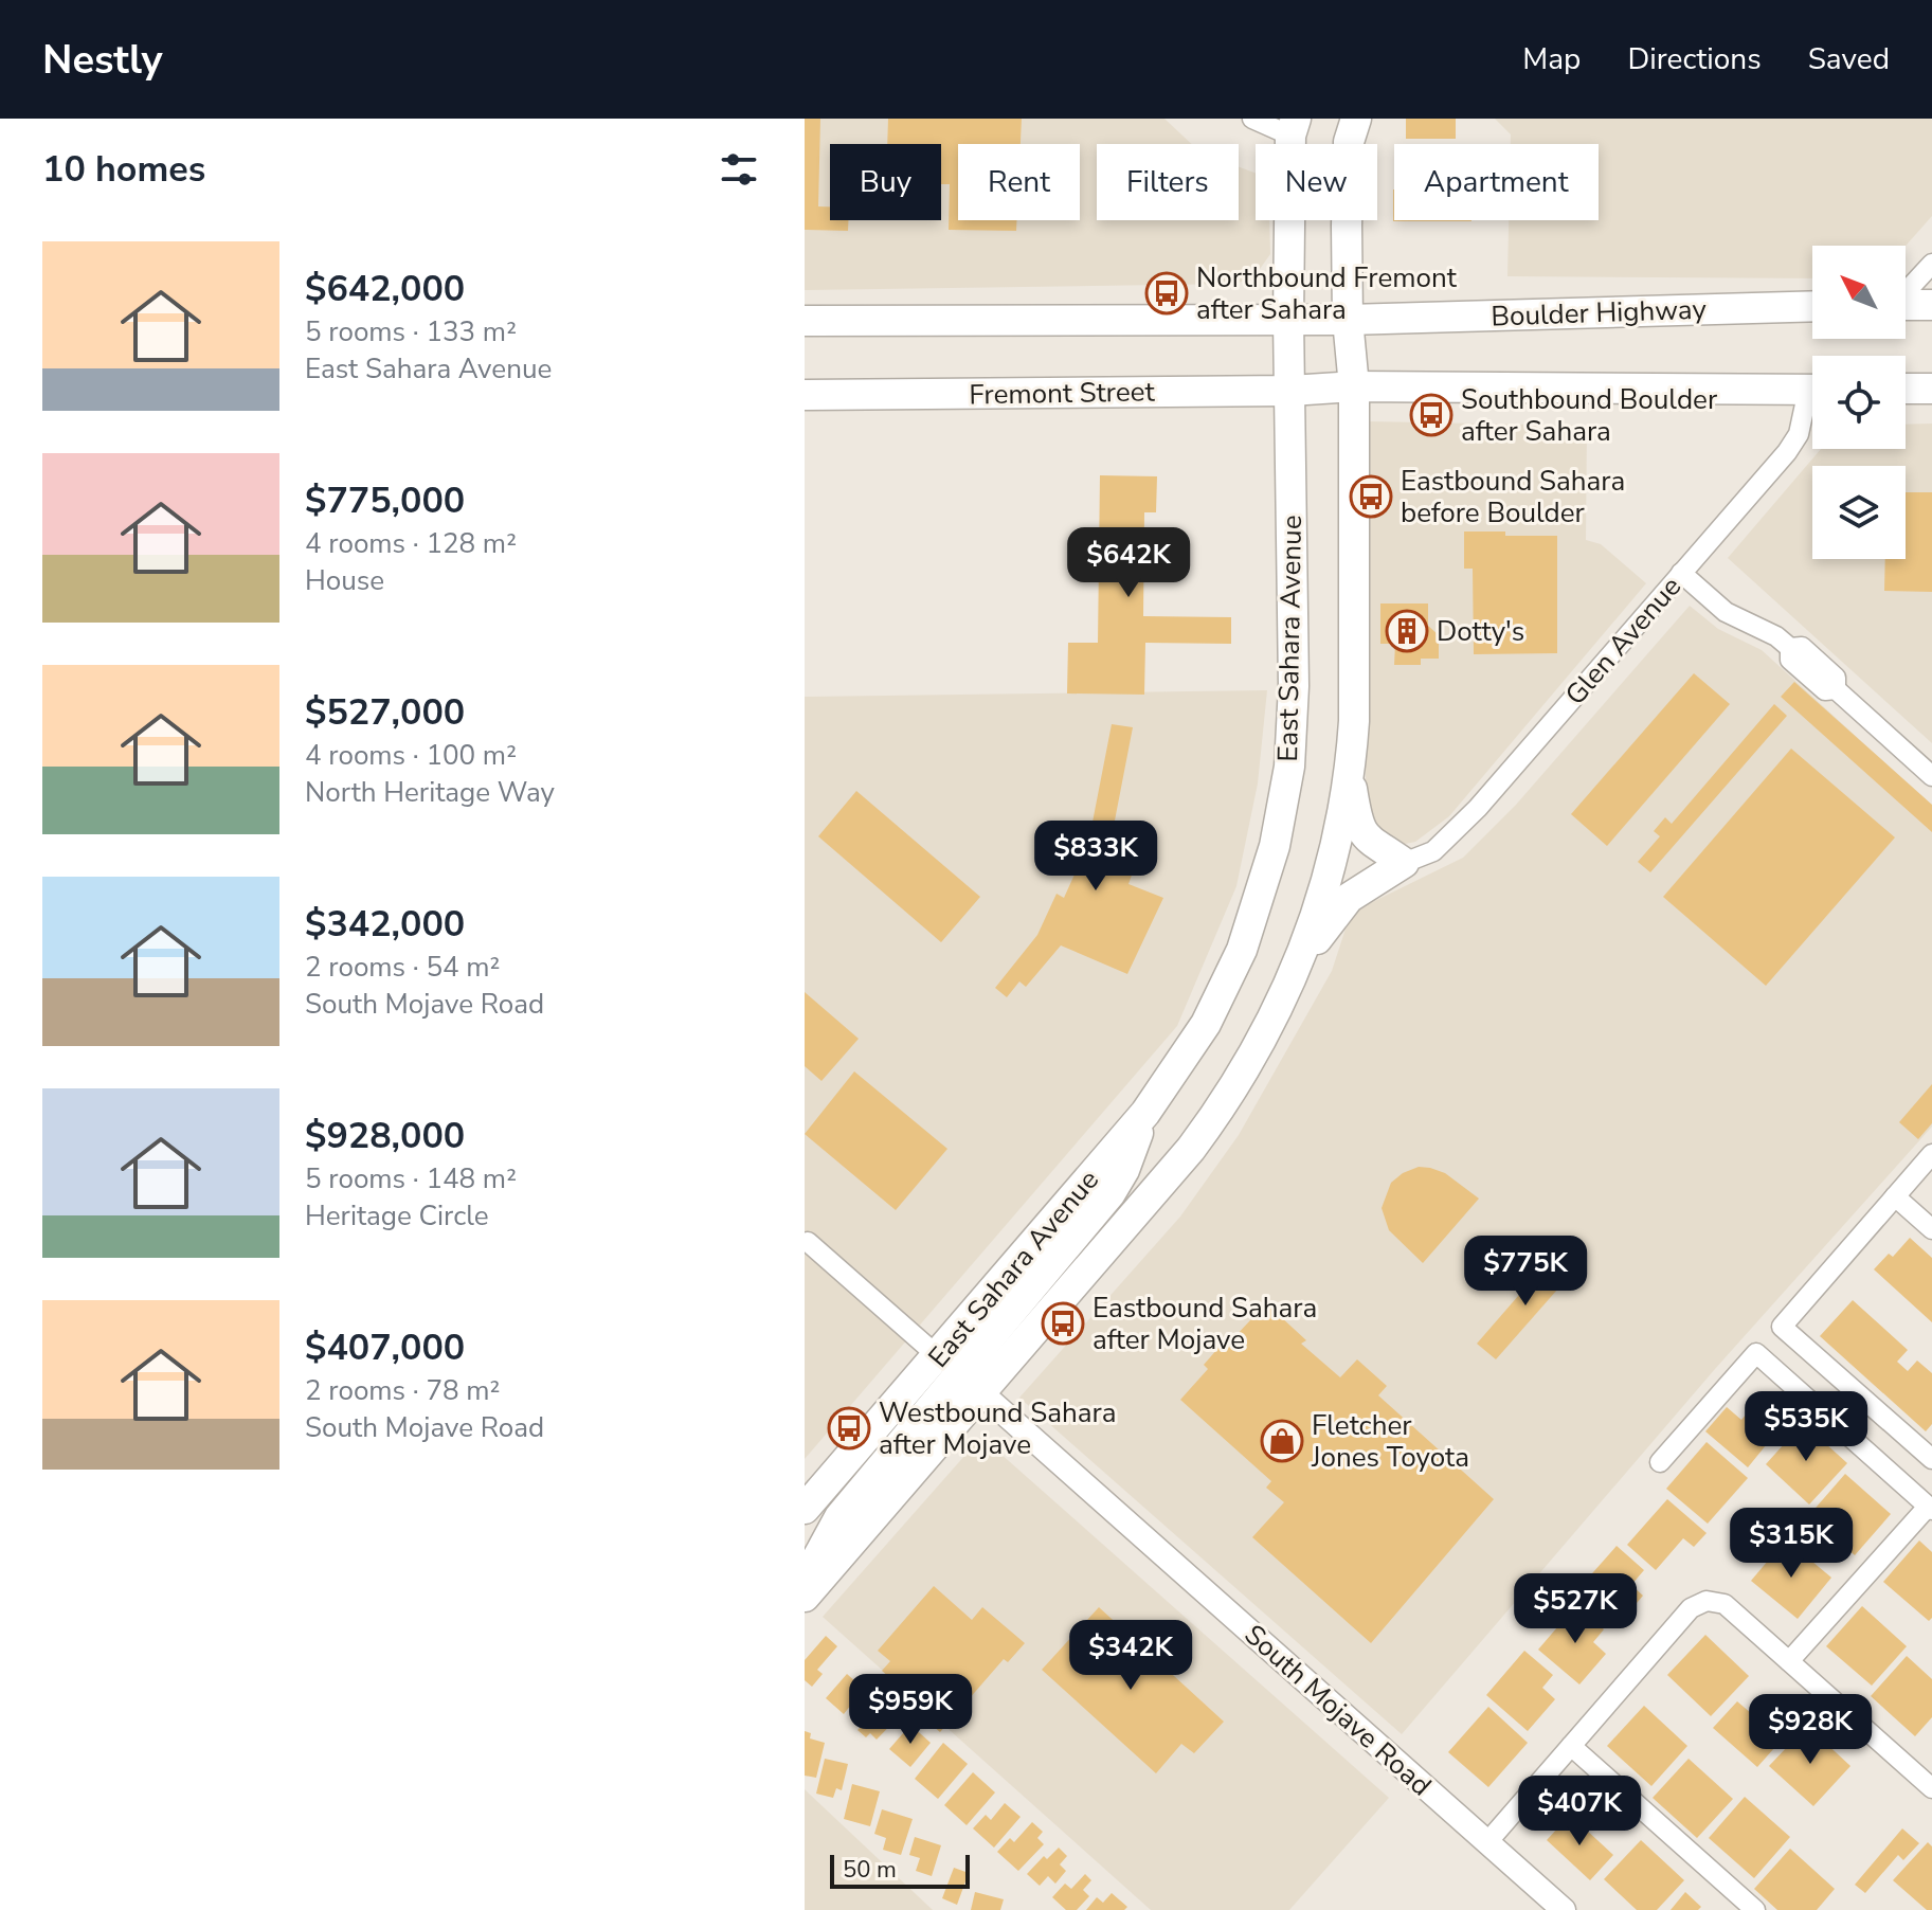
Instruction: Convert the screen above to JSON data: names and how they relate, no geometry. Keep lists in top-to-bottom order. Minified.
{"streets":{"main road":["Boulder Highway","Fremont Street","East Sahara Avenue"],"street":["Glen Avenue","South Mojave Road"]},"crossings":[["Boulder Highway","East Sahara Avenue"],["Fremont Street","East Sahara Avenue"],["East Sahara Avenue","South Mojave Road"]],"places":{"bus stop":["Northbound Fremont after Sahara","Southbound Boulder after Sahara","Eastbound Sahara before Boulder","Eastbound Sahara after Mojave","Westbound Sahara after Mojave"],"building":["Dotty's"],"shop":["Fletcher Jones Toyota"]},"scale_bar":"50 m","north":"top left","page":{"header":"Nestly","nav":["Map","Directions","Saved"],"heading":"10 homes","chip":["Buy","Rent","Filters","New","Apartment"],"list":[{"name":"$642,000","note":"5 rooms · 133 m² · East Sahara Avenue"},{"name":"$775,000","note":"4 rooms · 128 m² · House"},{"name":"$527,000","note":"4 rooms · 100 m² · North Heritage Way"},{"name":"$342,000","note":"2 rooms · 54 m² · South Mojave Road"},{"name":"$928,000","note":"5 rooms · 148 m² · Heritage Circle"},{"name":"$407,000","note":"2 rooms · 78 m² · South Mojave Road"}],"price":["$642K","$833K","$775K","$535K","$315K","$527K","$342K","$959K","$928K","$407K"],"scale":"50 m"}}
